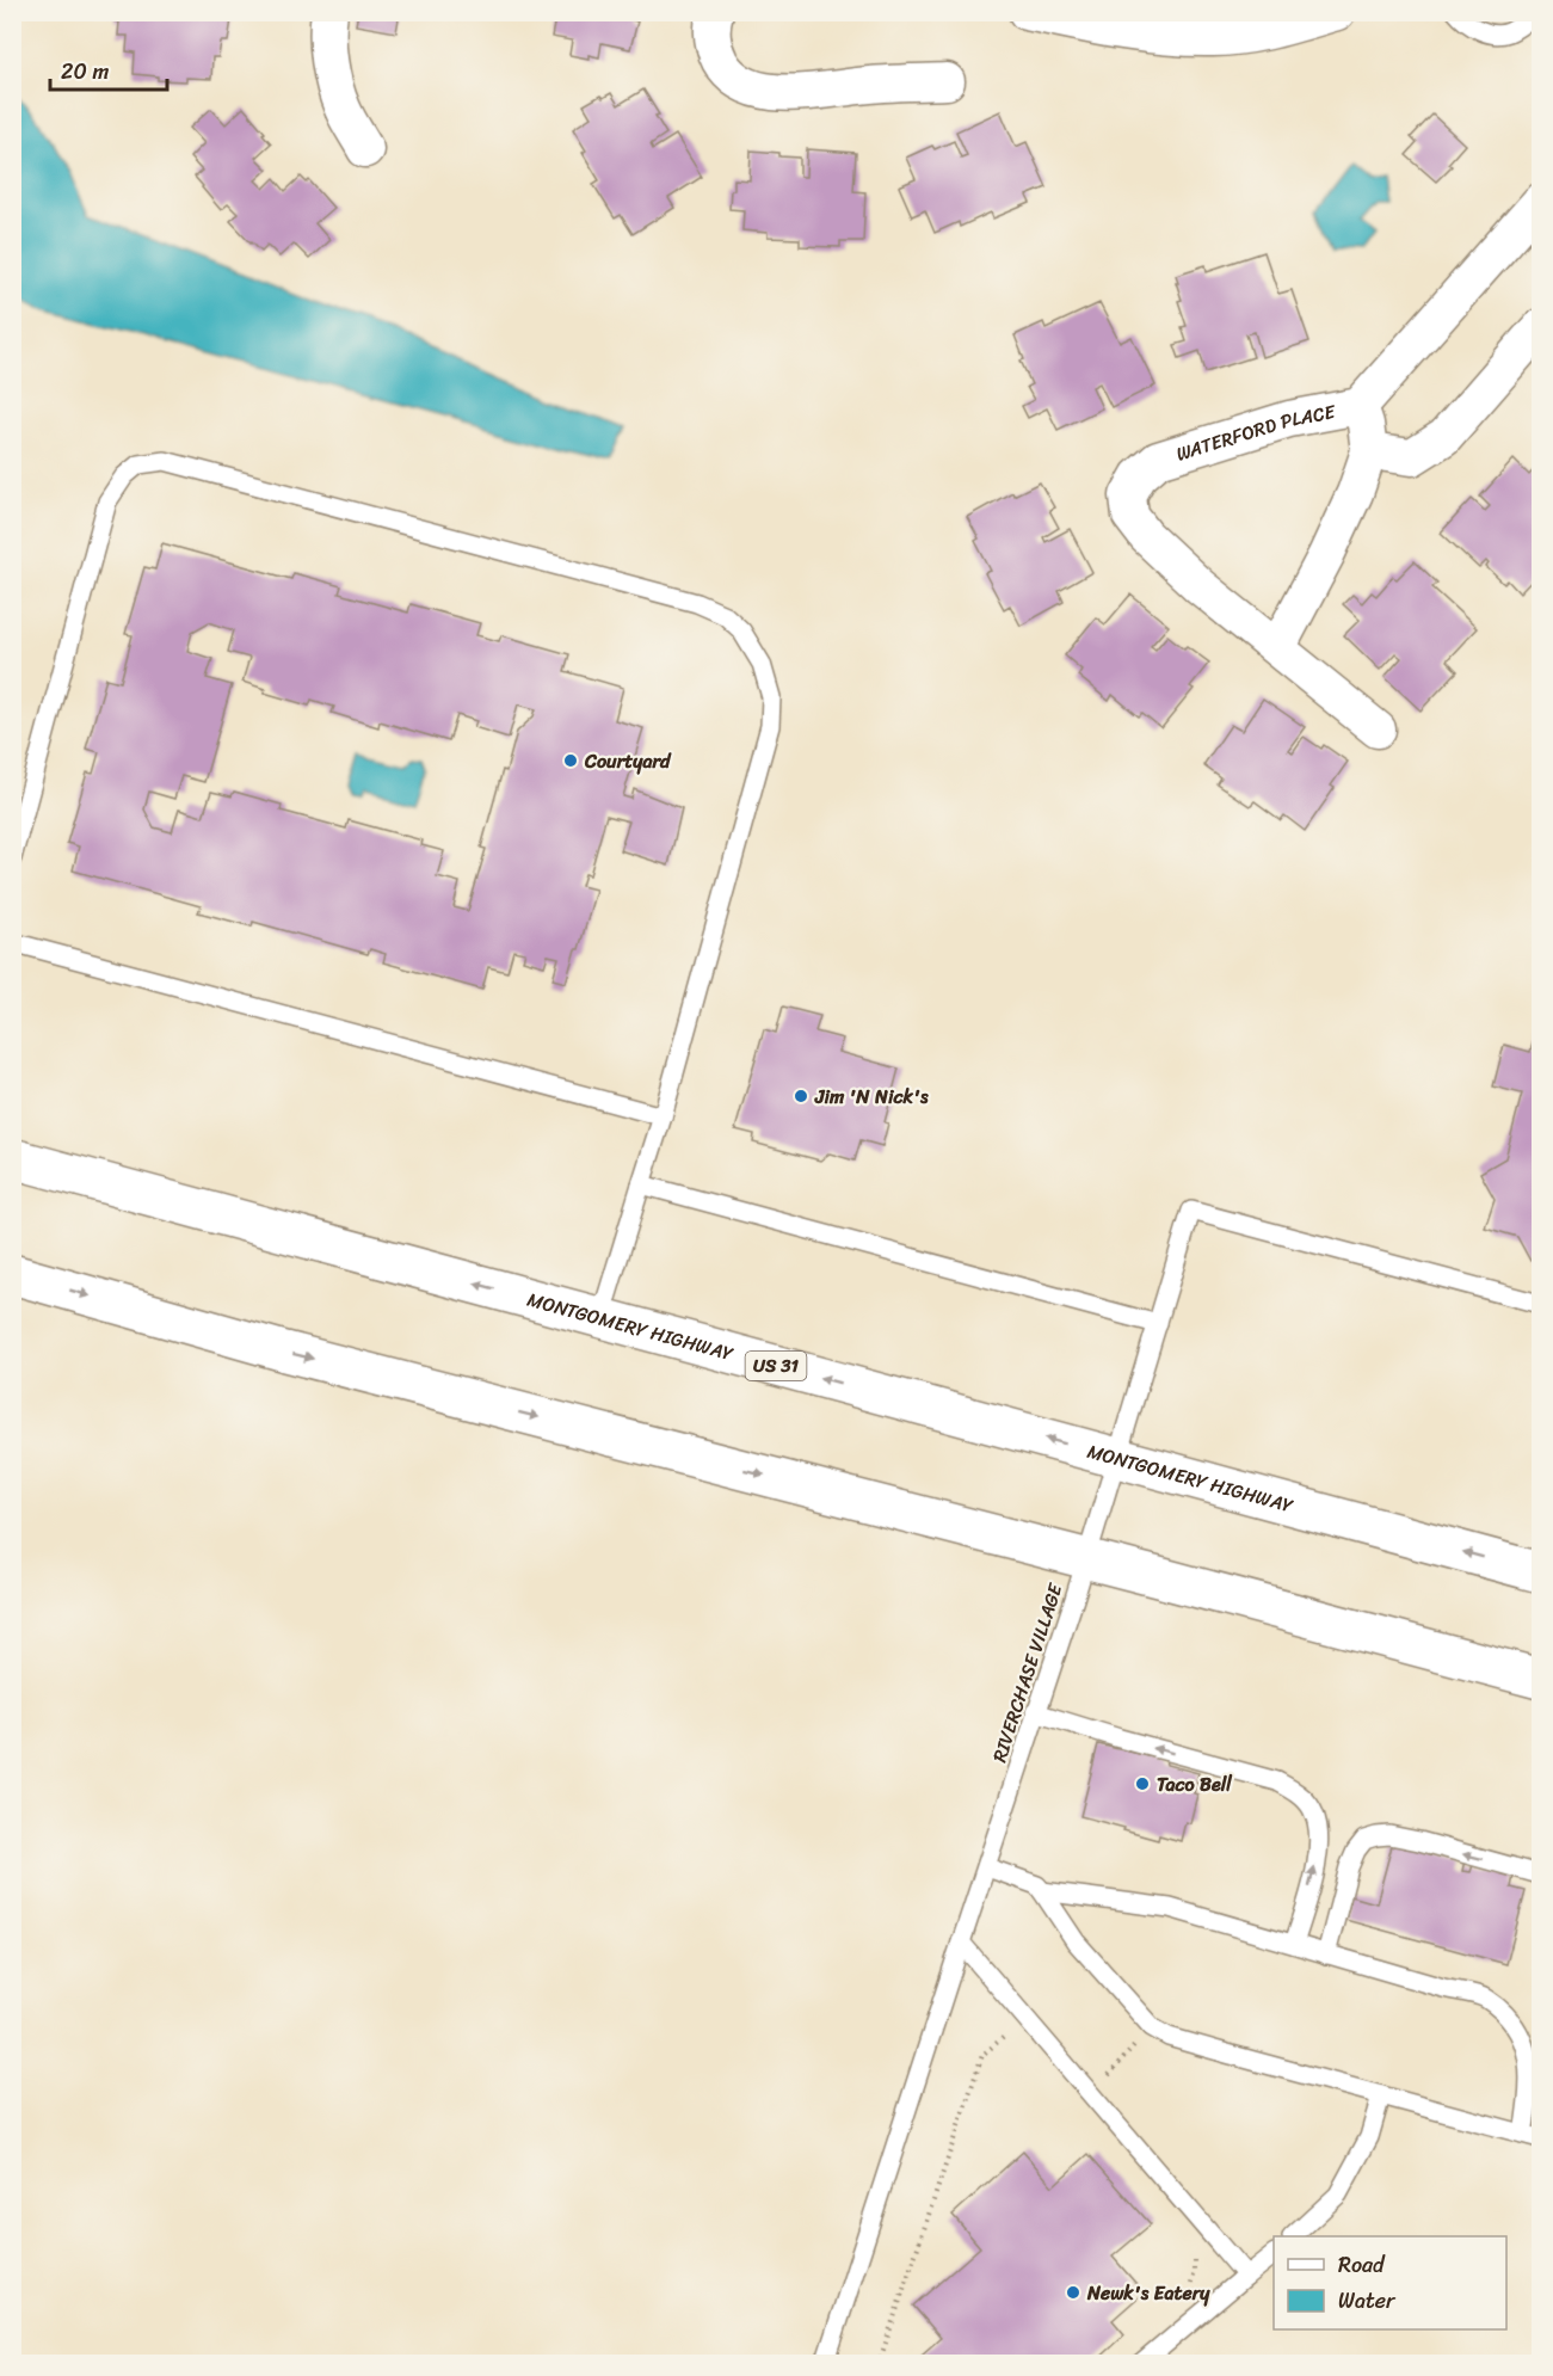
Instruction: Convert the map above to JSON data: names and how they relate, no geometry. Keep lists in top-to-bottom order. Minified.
{"streets":{"main road":["MONTGOMERY HIGHWAY","US 31"],"street":["WATERFORD PLACE"],"lane":["RIVERCHASE VILLAGE"]},"crossings":[["MONTGOMERY HIGHWAY","RIVERCHASE VILLAGE"]],"places":["Courtyard","Jim 'N Nick's","Taco Bell","Newk's Eatery"],"legend":["Road","Water"],"scale_bar":"20 m"}
